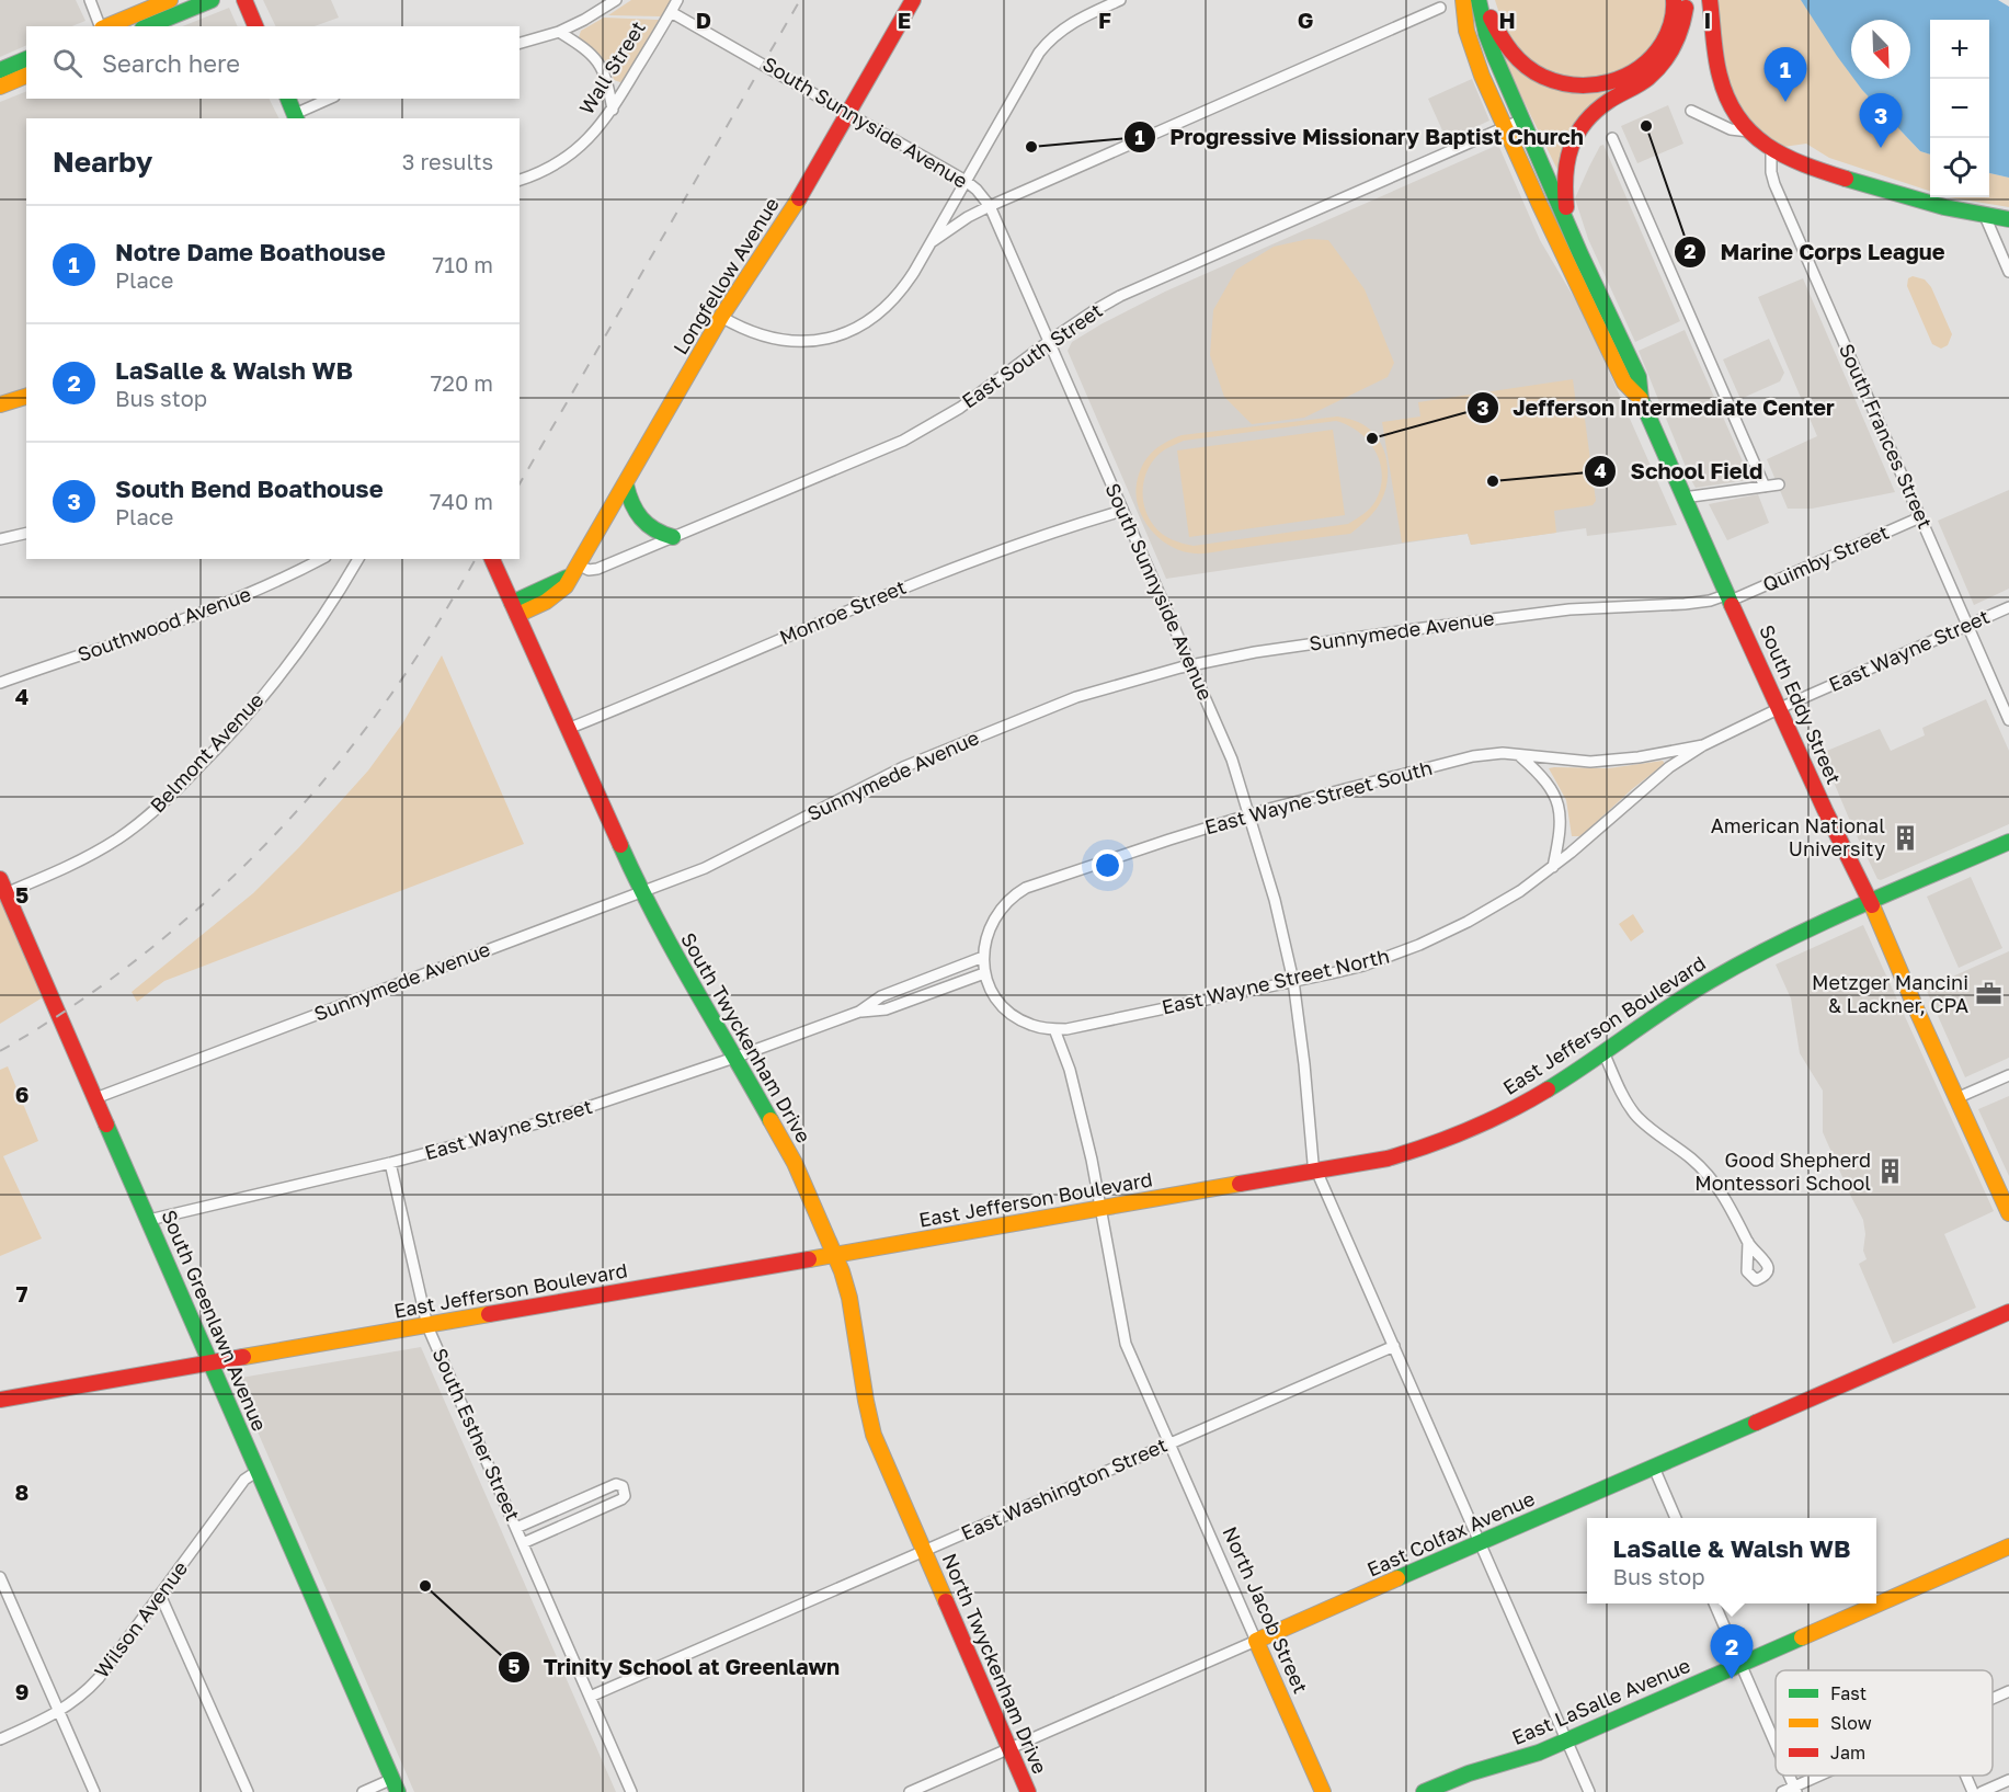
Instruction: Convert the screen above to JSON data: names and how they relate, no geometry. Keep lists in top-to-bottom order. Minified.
{"streets":{"street":["Wall Street","South Sunnyside Avenue","Longfellow Avenue","East South Street","South Frances Street","Quimby Street","Monroe Street","Southwood Avenue","Sunnymede Avenue","East Wayne Street","South Eddy Street","Belmont Avenue","East Wayne Street South","East Wayne Street North","East Jefferson Boulevard","South Twyckenham Drive","South Greenlawn Avenue","South Esther Street","East Washington Street","East Colfax Avenue","North Jacob Street","Wilson Avenue","North Twyckenham Drive","East LaSalle Avenue"]},"crossings":[["Wall Street","South Sunnyside Avenue"],["South Sunnyside Avenue","Longfellow Avenue"],["South Sunnyside Avenue","East South Street"],["South Sunnyside Avenue","Monroe Street"],["South Sunnyside Avenue","Sunnymede Avenue"],["South Sunnyside Avenue","East Wayne Street South"],["South Sunnyside Avenue","East Wayne Street North"],["South Sunnyside Avenue","East Jefferson Boulevard"],["South Sunnyside Avenue","East Washington Street"],["South Sunnyside Avenue","East Colfax Avenue"],["South Sunnyside Avenue","East LaSalle Avenue"],["Longfellow Avenue","East South Street"],["Longfellow Avenue","South Twyckenham Drive"],["East South Street","South Eddy Street"],["South Frances Street","Quimby Street"],["South Frances Street","East Wayne Street"],["Quimby Street","Sunnymede Avenue"],["Quimby Street","South Eddy Street"],["Monroe Street","South Twyckenham Drive"],["Sunnymede Avenue","South Eddy Street"],["Sunnymede Avenue","South Twyckenham Drive"],["Sunnymede Avenue","South Greenlawn Avenue"],["East Wayne Street","South Eddy Street"],["East Wayne Street","East Wayne Street South"],["East Wayne Street","East Wayne Street North"],["East Wayne Street","South Twyckenham Drive"],["East Wayne Street","South Greenlawn Avenue"],["East Wayne Street","South Esther Street"],["South Eddy Street","East Jefferson Boulevard"],["Belmont Avenue","South Greenlawn Avenue"],["East Wayne Street South","East Wayne Street North"],["East Wayne Street North","North Jacob Street"],["East Jefferson Boulevard","South Twyckenham Drive"],["East Jefferson Boulevard","South Greenlawn Avenue"],["East Jefferson Boulevard","South Esther Street"],["East Jefferson Boulevard","North Jacob Street"],["South Twyckenham Drive","East Washington Street"],["South Twyckenham Drive","North Twyckenham Drive"],["South Greenlawn Avenue","Wilson Avenue"],["South Esther Street","East Washington Street"],["East Washington Street","North Jacob Street"],["East Washington Street","North Twyckenham Drive"],["East Colfax Avenue","North Jacob Street"],["East Colfax Avenue","North Twyckenham Drive"]],"places":{"other":["Marine Corps League","Progressive Missionary Baptist Church","Jefferson Intermediate Center","School Field","Trinity School at Greenlawn"],"building":["American National University","Good Shepherd Montessori School"],"office":["Metzger Mancini & Lackner, CPA"]},"legend":["Fast","Slow","Jam"],"north":"bottom right","page":{"map_buttons":["+","−"],"search":"Search here","pins":["1","3","2"],"heading":["Nearby","3 results"],"list":[{"mark":"1","name":"Notre Dame Boathouse","note":"Place","value":"710 m"},{"mark":"2","name":"LaSalle & Walsh WB","note":"Bus stop","value":"720 m"},{"mark":"3","name":"South Bend Boathouse","note":"Place","value":"740 m"}],"popup":["LaSalle & Walsh WB","Bus stop"]},"grid":{"columns":["D","E","F","G","H","I"],"rows":["4","5","6","7","8","9"]}}
